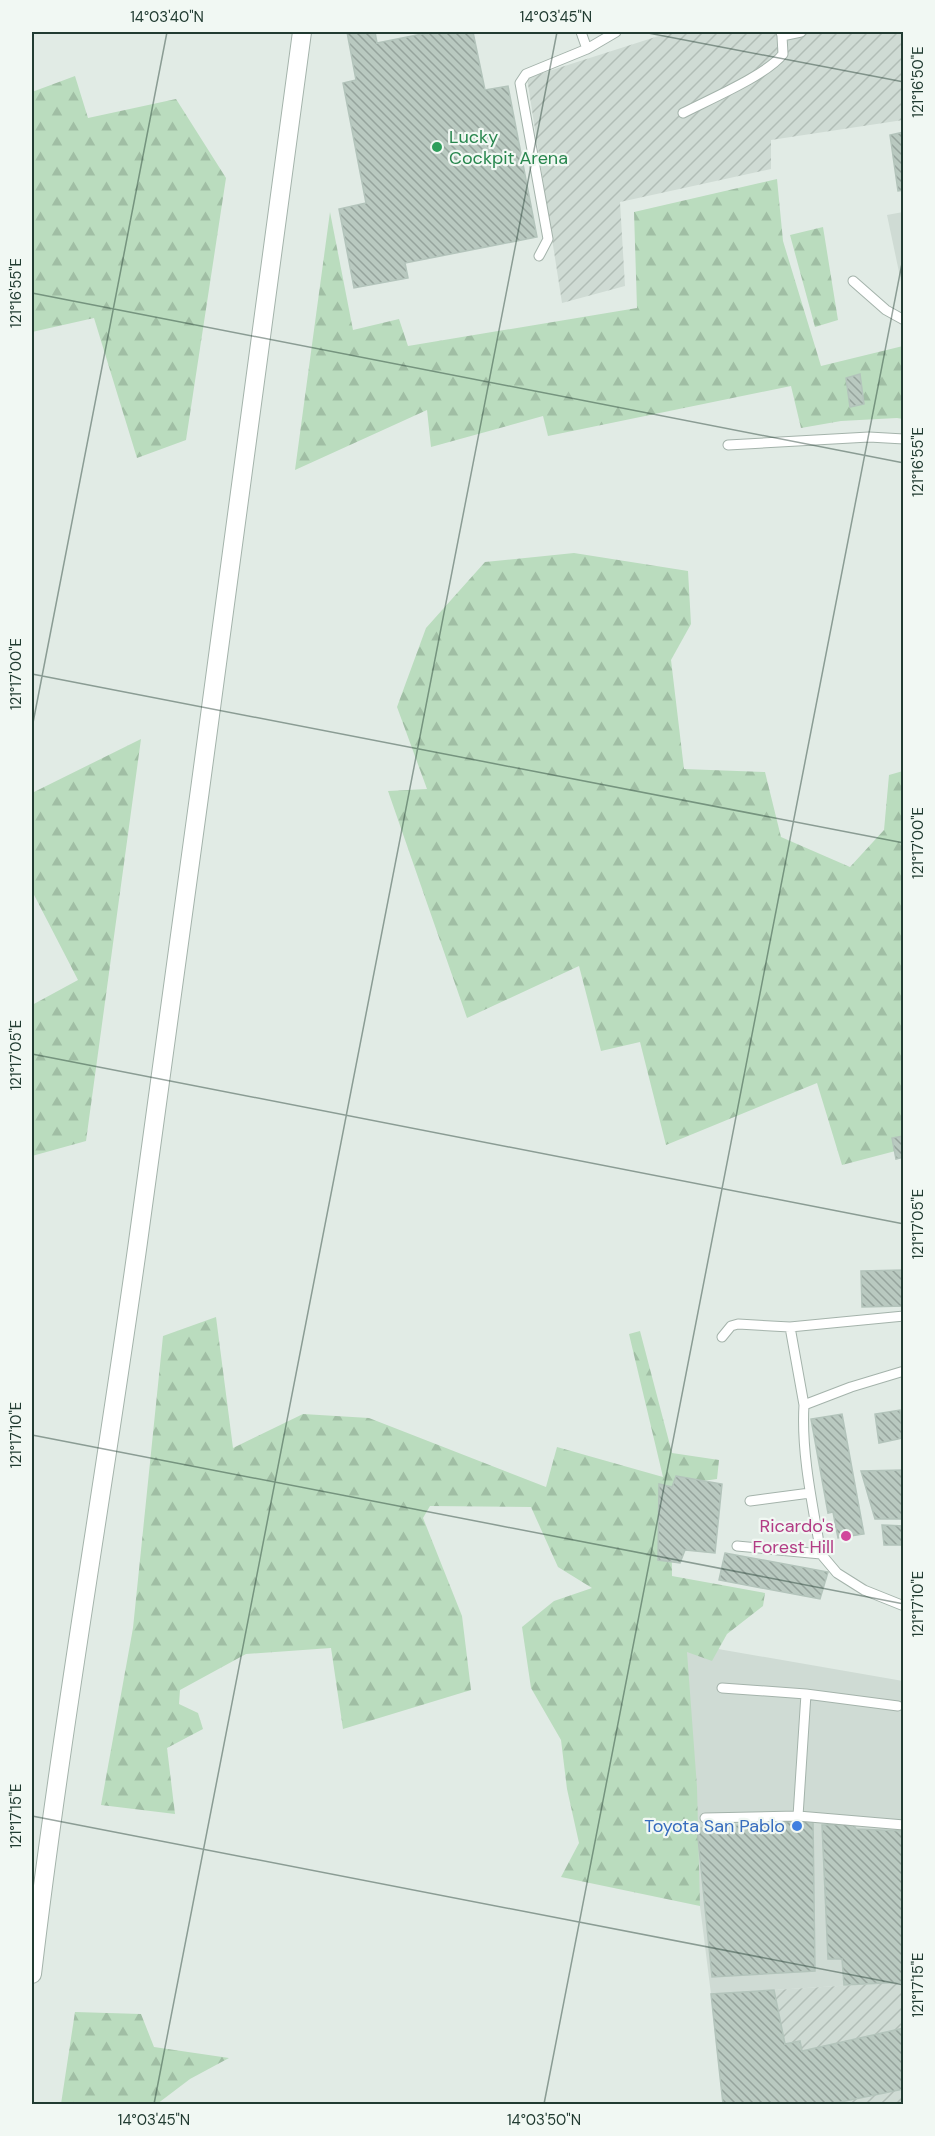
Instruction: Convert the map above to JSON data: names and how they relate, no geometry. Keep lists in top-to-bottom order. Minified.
{"places":["Lucky Cockpit Arena","Ricardo's Forest Hill","Toyota San Pablo"],"coordinates":["14°03'40\"N","14°03'45\"N","121°16'50\"E","121°16'55\"E","121°17'00\"E","121°17'05\"E","121°17'10\"E","121°17'15\"E","14°03'50\"N"]}
